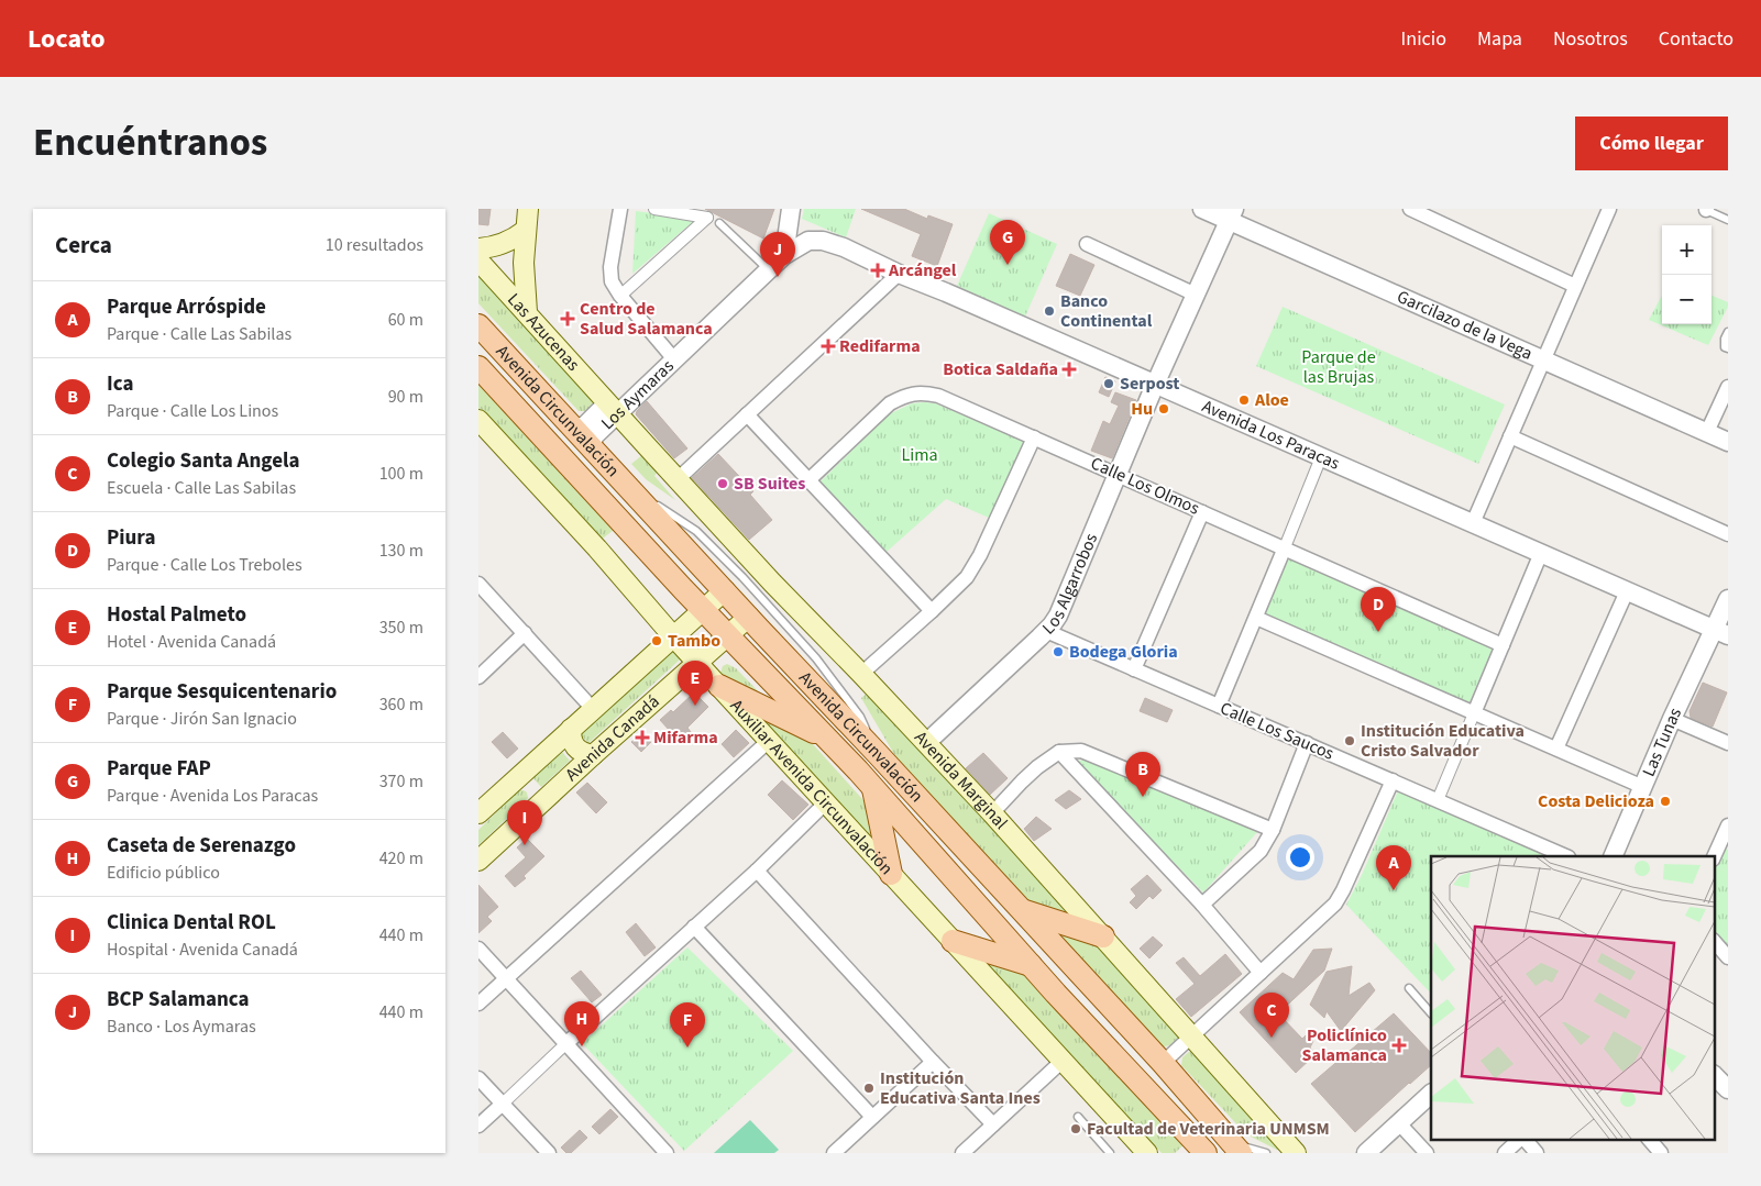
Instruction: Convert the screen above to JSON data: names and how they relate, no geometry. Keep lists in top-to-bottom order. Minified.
{"streets":{"main road":["Las Azucenas","Avenida Circunvalación","Avenida Canadá","Avenida Marginal","Auxiliar Avenida Circunvalación"],"street":["Garcilazo de la Vega","Los Aymaras","Avenida Los Paracas","Calle Los Olmos","Los Algarrobos","Calle Los Saucos","Las Tunas"]},"crossings":[["Garcilazo de la Vega","Los Algarrobos"],["Las Azucenas","Los Aymaras"],["Las Azucenas","Avenida Marginal"],["Los Aymaras","Avenida Circunvalación"],["Los Aymaras","Avenida Los Paracas"],["Los Aymaras","Avenida Marginal"],["Avenida Circunvalación","Avenida Canadá"],["Avenida Los Paracas","Los Algarrobos"],["Avenida Los Paracas","Las Tunas"],["Calle Los Olmos","Los Algarrobos"],["Los Algarrobos","Calle Los Saucos"],["Los Algarrobos","Avenida Marginal"],["Avenida Canadá","Auxiliar Avenida Circunvalación"]],"parks":["Parque de las Brujas","Lima"],"places":{"health":["Arcángel","Centro de Salud Salamanca","Redifarma","Botica Saldaña","Mifarma","Policlínico Salamanca"],"other":["Banco Continental","Serpost","Aloe","Hu","SB Suites","Tambo","Bodega Gloria","Institución Educativa Cristo Salvador","Costa Delicioza","Institución Educativa Santa Ines","Facultad de Veterinaria UNMSM"]},"page":{"header":"Locato","nav":["Inicio","Mapa","Nosotros","Contacto"],"title":"Encuéntranos","buttons":"Cómo llegar","heading":["Cerca","10 resultados"],"pins":["G","J","D","E","B","I","A","C","H","F"],"map_buttons":["+","−"],"list":[{"mark":"A","name":"Parque Arróspide","note":"Parque · Calle Las Sabilas","value":"60 m"},{"mark":"B","name":"Ica","note":"Parque · Calle Los Linos","value":"90 m"},{"mark":"C","name":"Colegio Santa Angela","note":"Escuela · Calle Las Sabilas","value":"100 m"},{"mark":"D","name":"Piura","note":"Parque · Calle Los Treboles","value":"130 m"},{"mark":"E","name":"Hostal Palmeto","note":"Hotel · Avenida Canadá","value":"350 m"},{"mark":"F","name":"Parque Sesquicentenario","note":"Parque · Jirón San Ignacio","value":"360 m"},{"mark":"G","name":"Parque FAP","note":"Parque · Avenida Los Paracas","value":"370 m"},{"mark":"H","name":"Caseta de Serenazgo","note":"Edificio público","value":"420 m"},{"mark":"I","name":"Clinica Dental ROL","note":"Hospital · Avenida Canadá","value":"440 m"},{"mark":"J","name":"BCP Salamanca","note":"Banco · Los Aymaras","value":"440 m"}]}}
